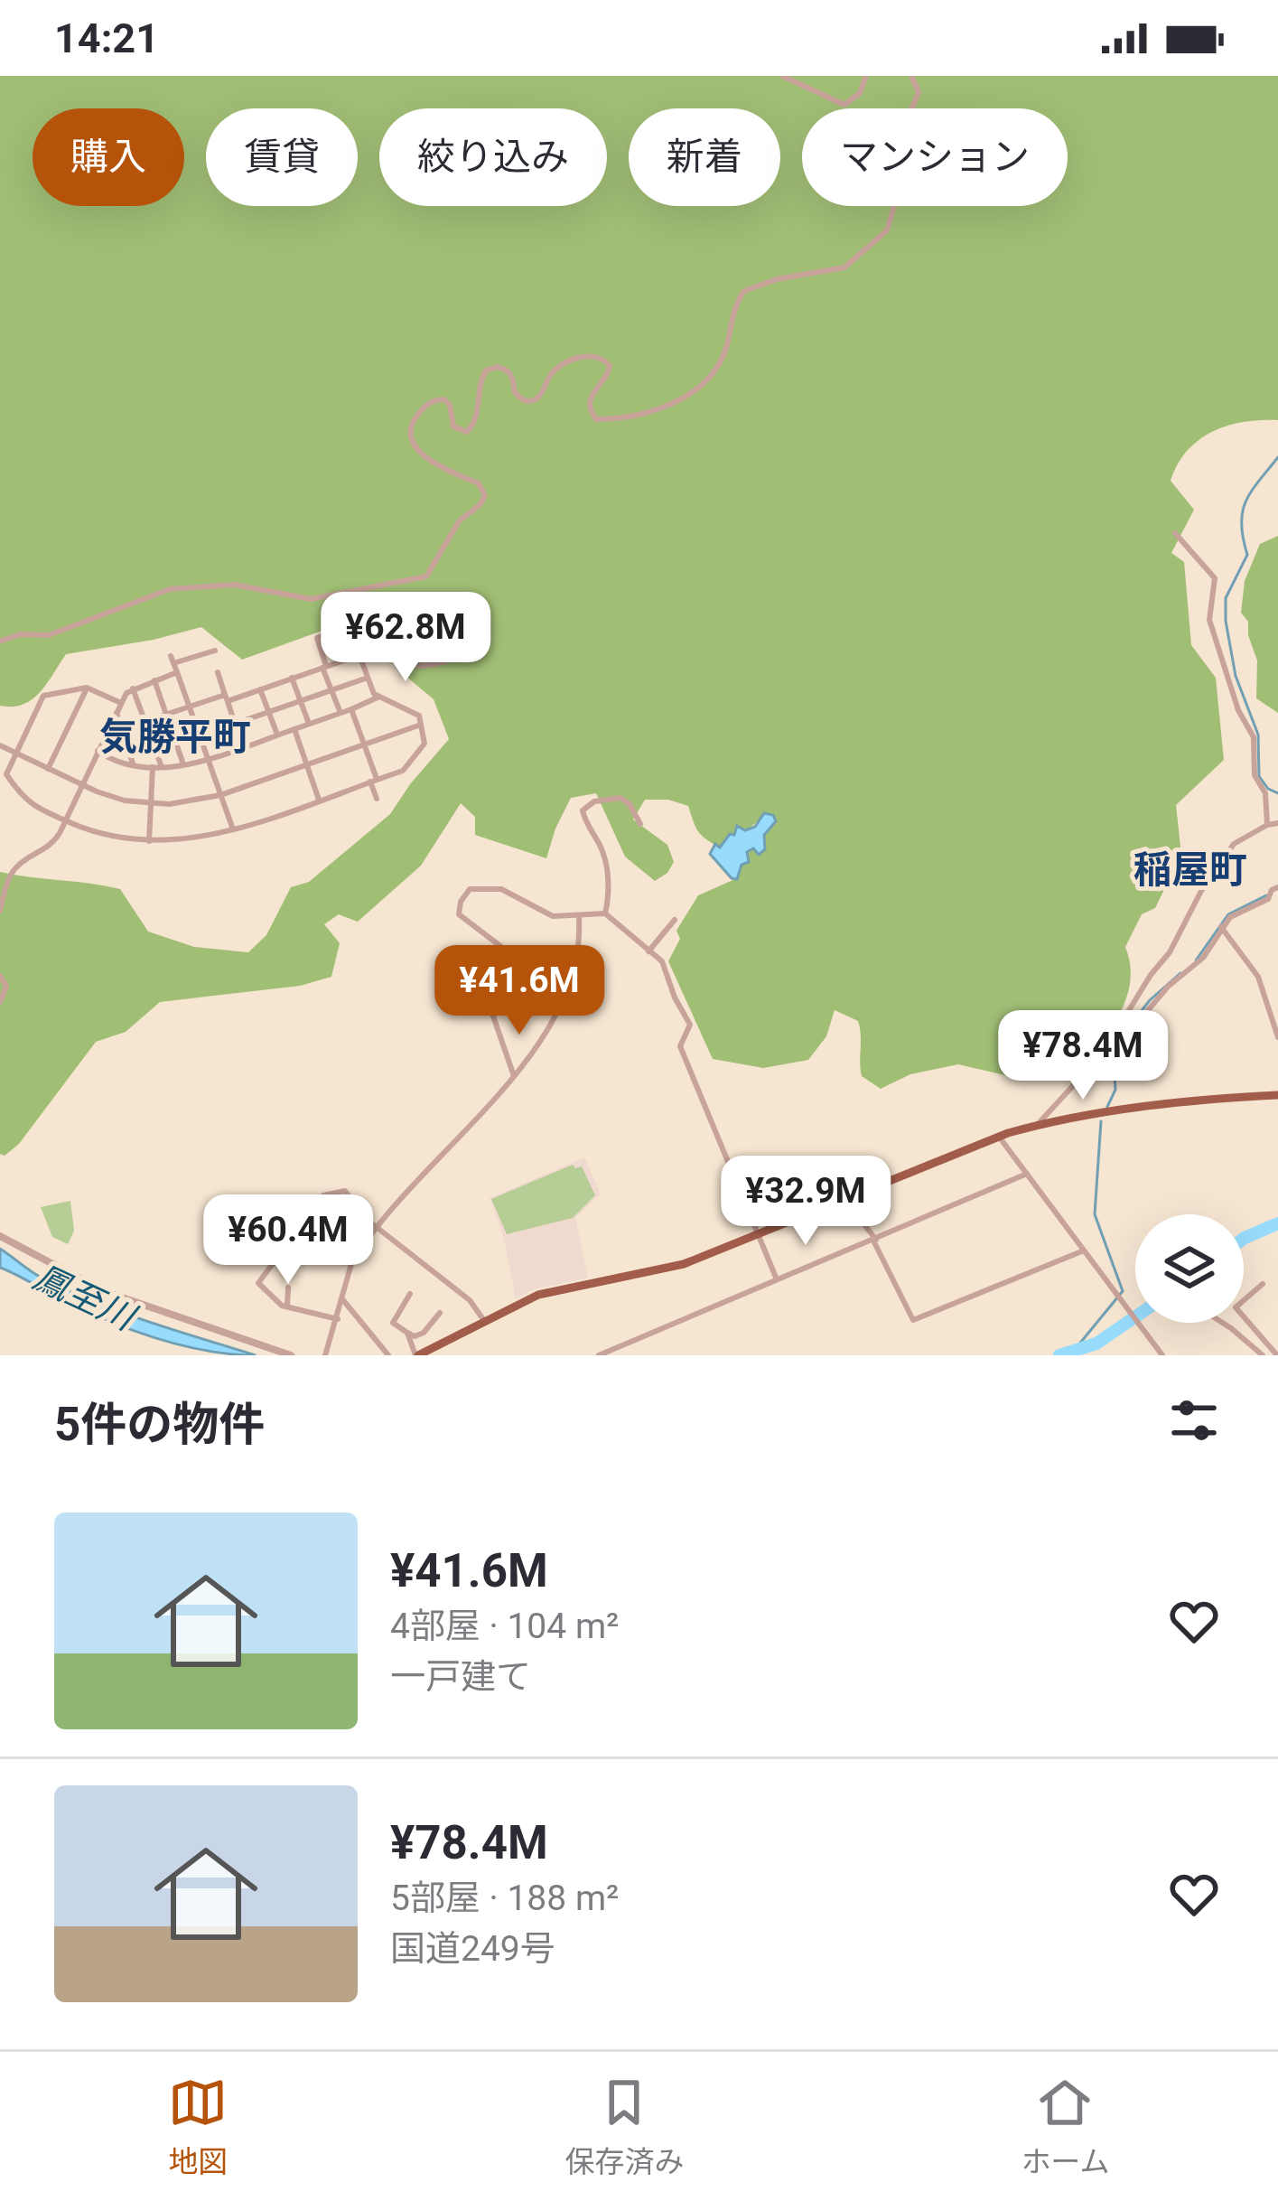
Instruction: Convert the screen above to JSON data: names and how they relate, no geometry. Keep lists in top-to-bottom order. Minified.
{"districts":["気勝平町","稲屋町"],"water":["鳳至川"],"page":{"status":"14:21","chip":["購入","賃貸","絞り込み","新着","マンション"],"price":["¥62.8M","¥41.6M","¥78.4M","¥32.9M","¥60.4M"],"heading":"5件の物件","list":[{"name":"¥41.6M","note":"4部屋 · 104 m² · 一戸建て"},{"name":"¥78.4M","note":"5部屋 · 188 m² · 国道249号"}],"tabs":["地図","保存済み","ホーム"]}}
